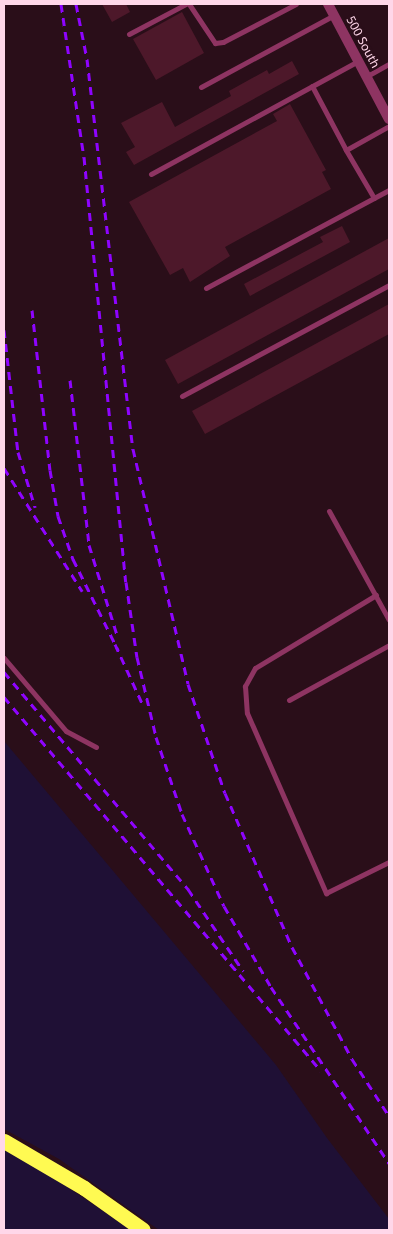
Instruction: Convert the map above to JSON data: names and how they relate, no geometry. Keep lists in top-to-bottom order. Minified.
{"streets":{"street":["500 South"]}}
